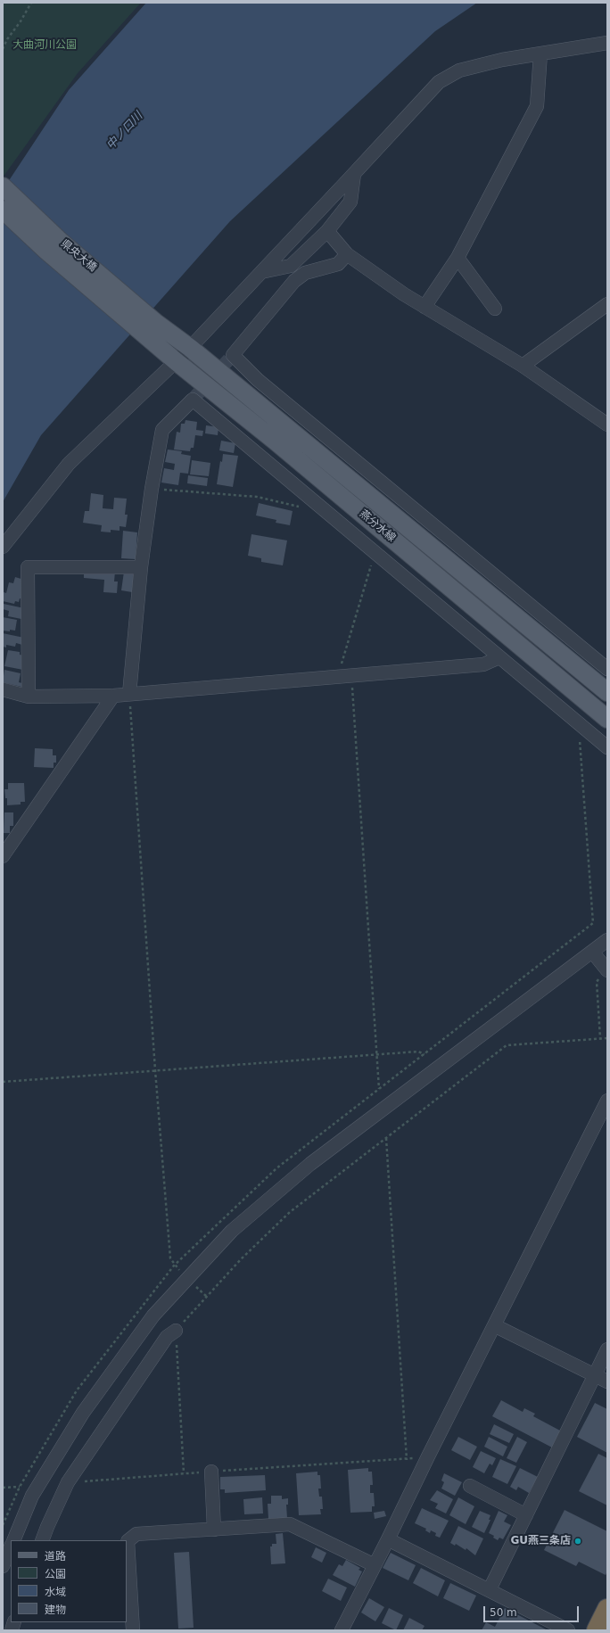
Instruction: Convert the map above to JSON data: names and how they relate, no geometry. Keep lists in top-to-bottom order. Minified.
{"streets":{"main road":["県央大橋","燕分水線"]},"crossings":[["県央大橋","燕分水線"]],"water":["中ノ口川"],"parks":["大曲河川公園"],"places":["GU燕三条店"],"legend":["道路","公園","水域","建物"],"scale_bar":"50 m"}
